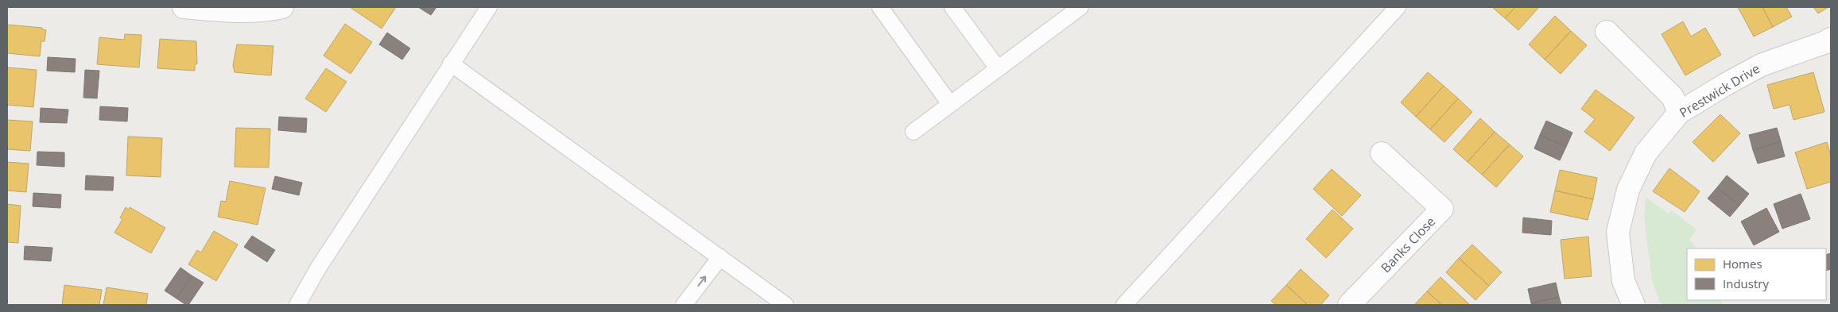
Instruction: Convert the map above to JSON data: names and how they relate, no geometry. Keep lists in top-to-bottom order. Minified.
{"streets":{"street":["Prestwick Drive","Banks Close"]},"legend":["Homes","Industry"]}
